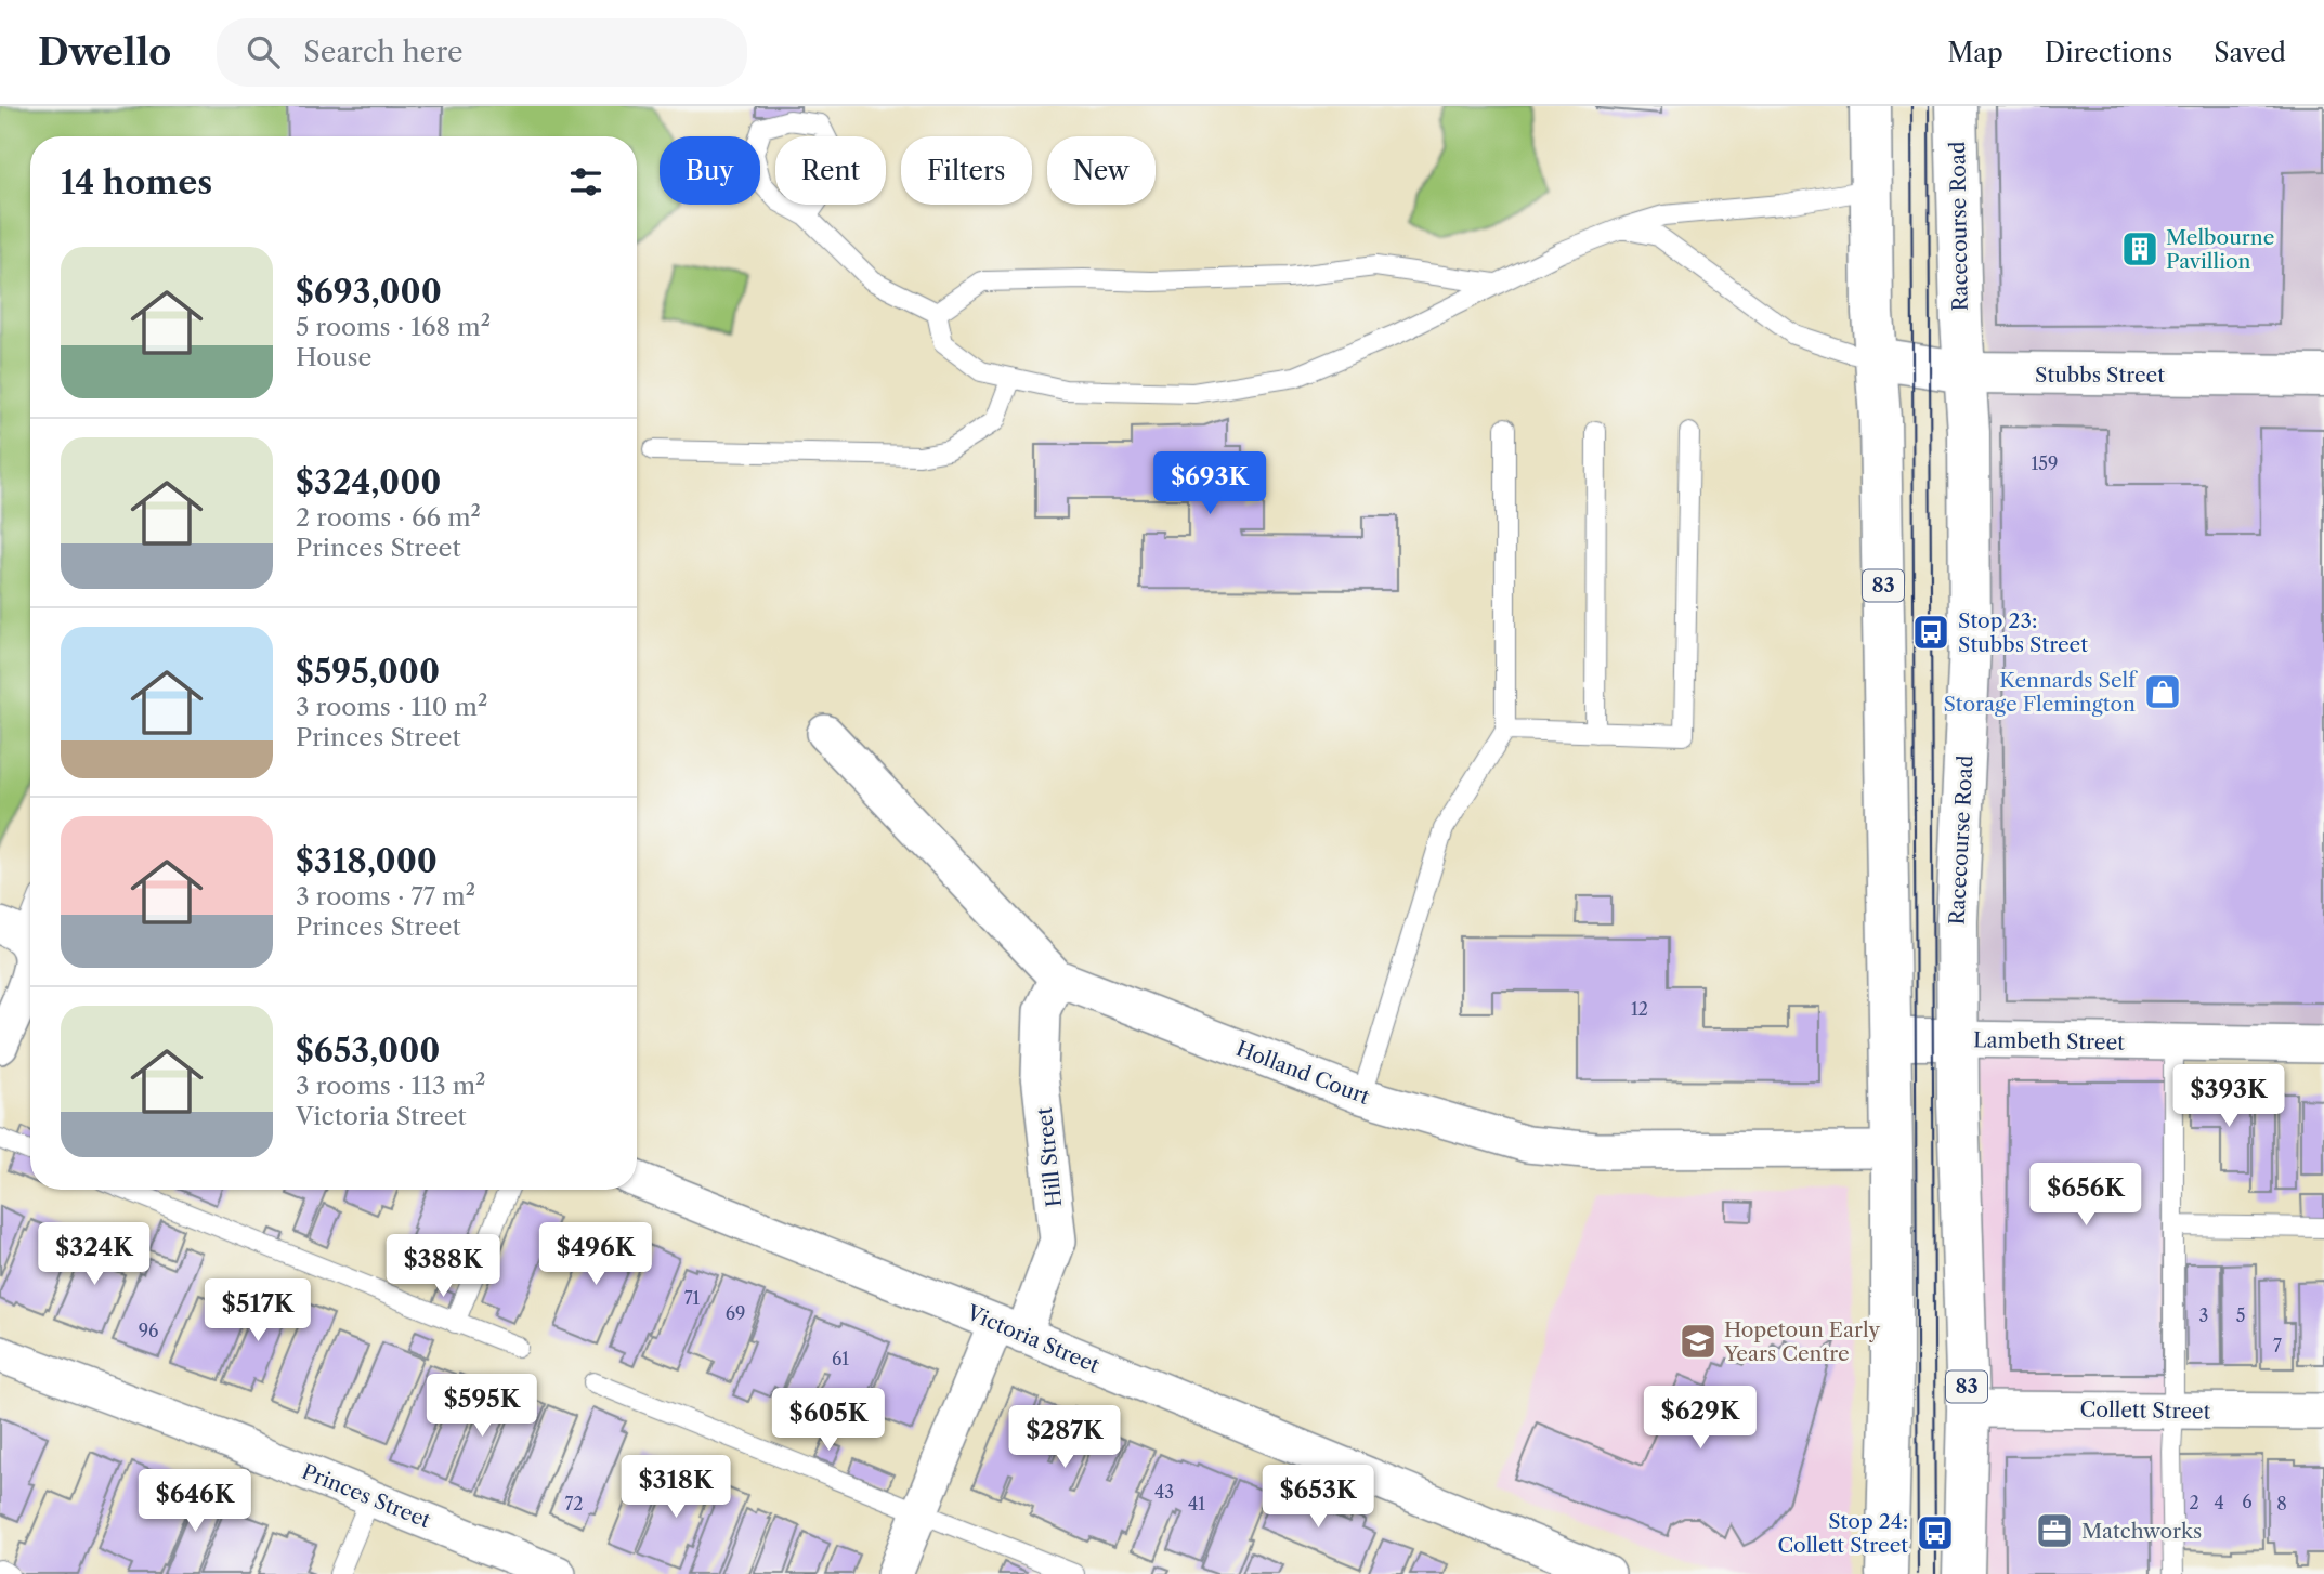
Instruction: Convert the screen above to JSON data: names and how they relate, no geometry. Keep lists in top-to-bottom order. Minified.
{"streets":{"main road":["Racecourse Road","Stubbs Street","83"],"street":["Lambeth Street","Holland Court","Hill Street","Victoria Street","Collett Street","Princes Street"]},"crossings":[["Racecourse Road","Stubbs Street"],["Racecourse Road","Lambeth Street"],["Racecourse Road","Collett Street"],["Stubbs Street","83"],["83","Holland Court"],["Holland Court","Hill Street"],["Hill Street","Victoria Street"]],"places":{"building":["Melbourne Pavillion"],"bus stop":["Stop 23: Stubbs Street","Stop 24: Collett Street"],"shop":["Kennards Self Storage Flemington"],"school or university":["Hopetoun Early Years Centre"],"office":["Matchworks"]},"house_numbers":["159","12","71","69","3","5","96","7","61","43","6","2","4","72","41","8"],"page":{"header":"Dwello","search":"Search here","nav":["Map","Directions","Saved"],"chip":["Buy","Rent","Filters","New"],"heading":"14 homes","list":[{"name":"$693,000","note":"5 rooms · 168 m² · House"},{"name":"$324,000","note":"2 rooms · 66 m² · Princes Street"},{"name":"$595,000","note":"3 rooms · 110 m² · Princes Street"},{"name":"$318,000","note":"3 rooms · 77 m² · Princes Street"},{"name":"$653,000","note":"3 rooms · 113 m² · Victoria Street"}],"price":["$693K","$393K","$656K","$324K","$496K","$388K","$517K","$595K","$629K","$605K","$287K","$318K","$653K","$646K"]}}
